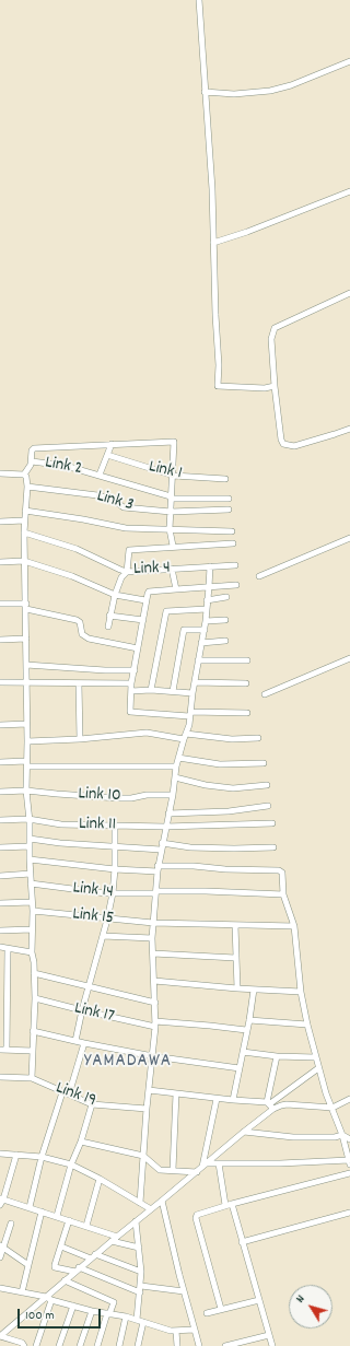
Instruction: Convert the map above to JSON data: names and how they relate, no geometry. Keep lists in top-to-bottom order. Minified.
{"streets":{"street":["Link 2","Link 1","Link 3","Link 4","Link 10","Link 11","Link 14","Link 15","Link 17","Link 19"]},"districts":["YAMADAWA"],"scale_bar":"100 m","north":"top left"}
